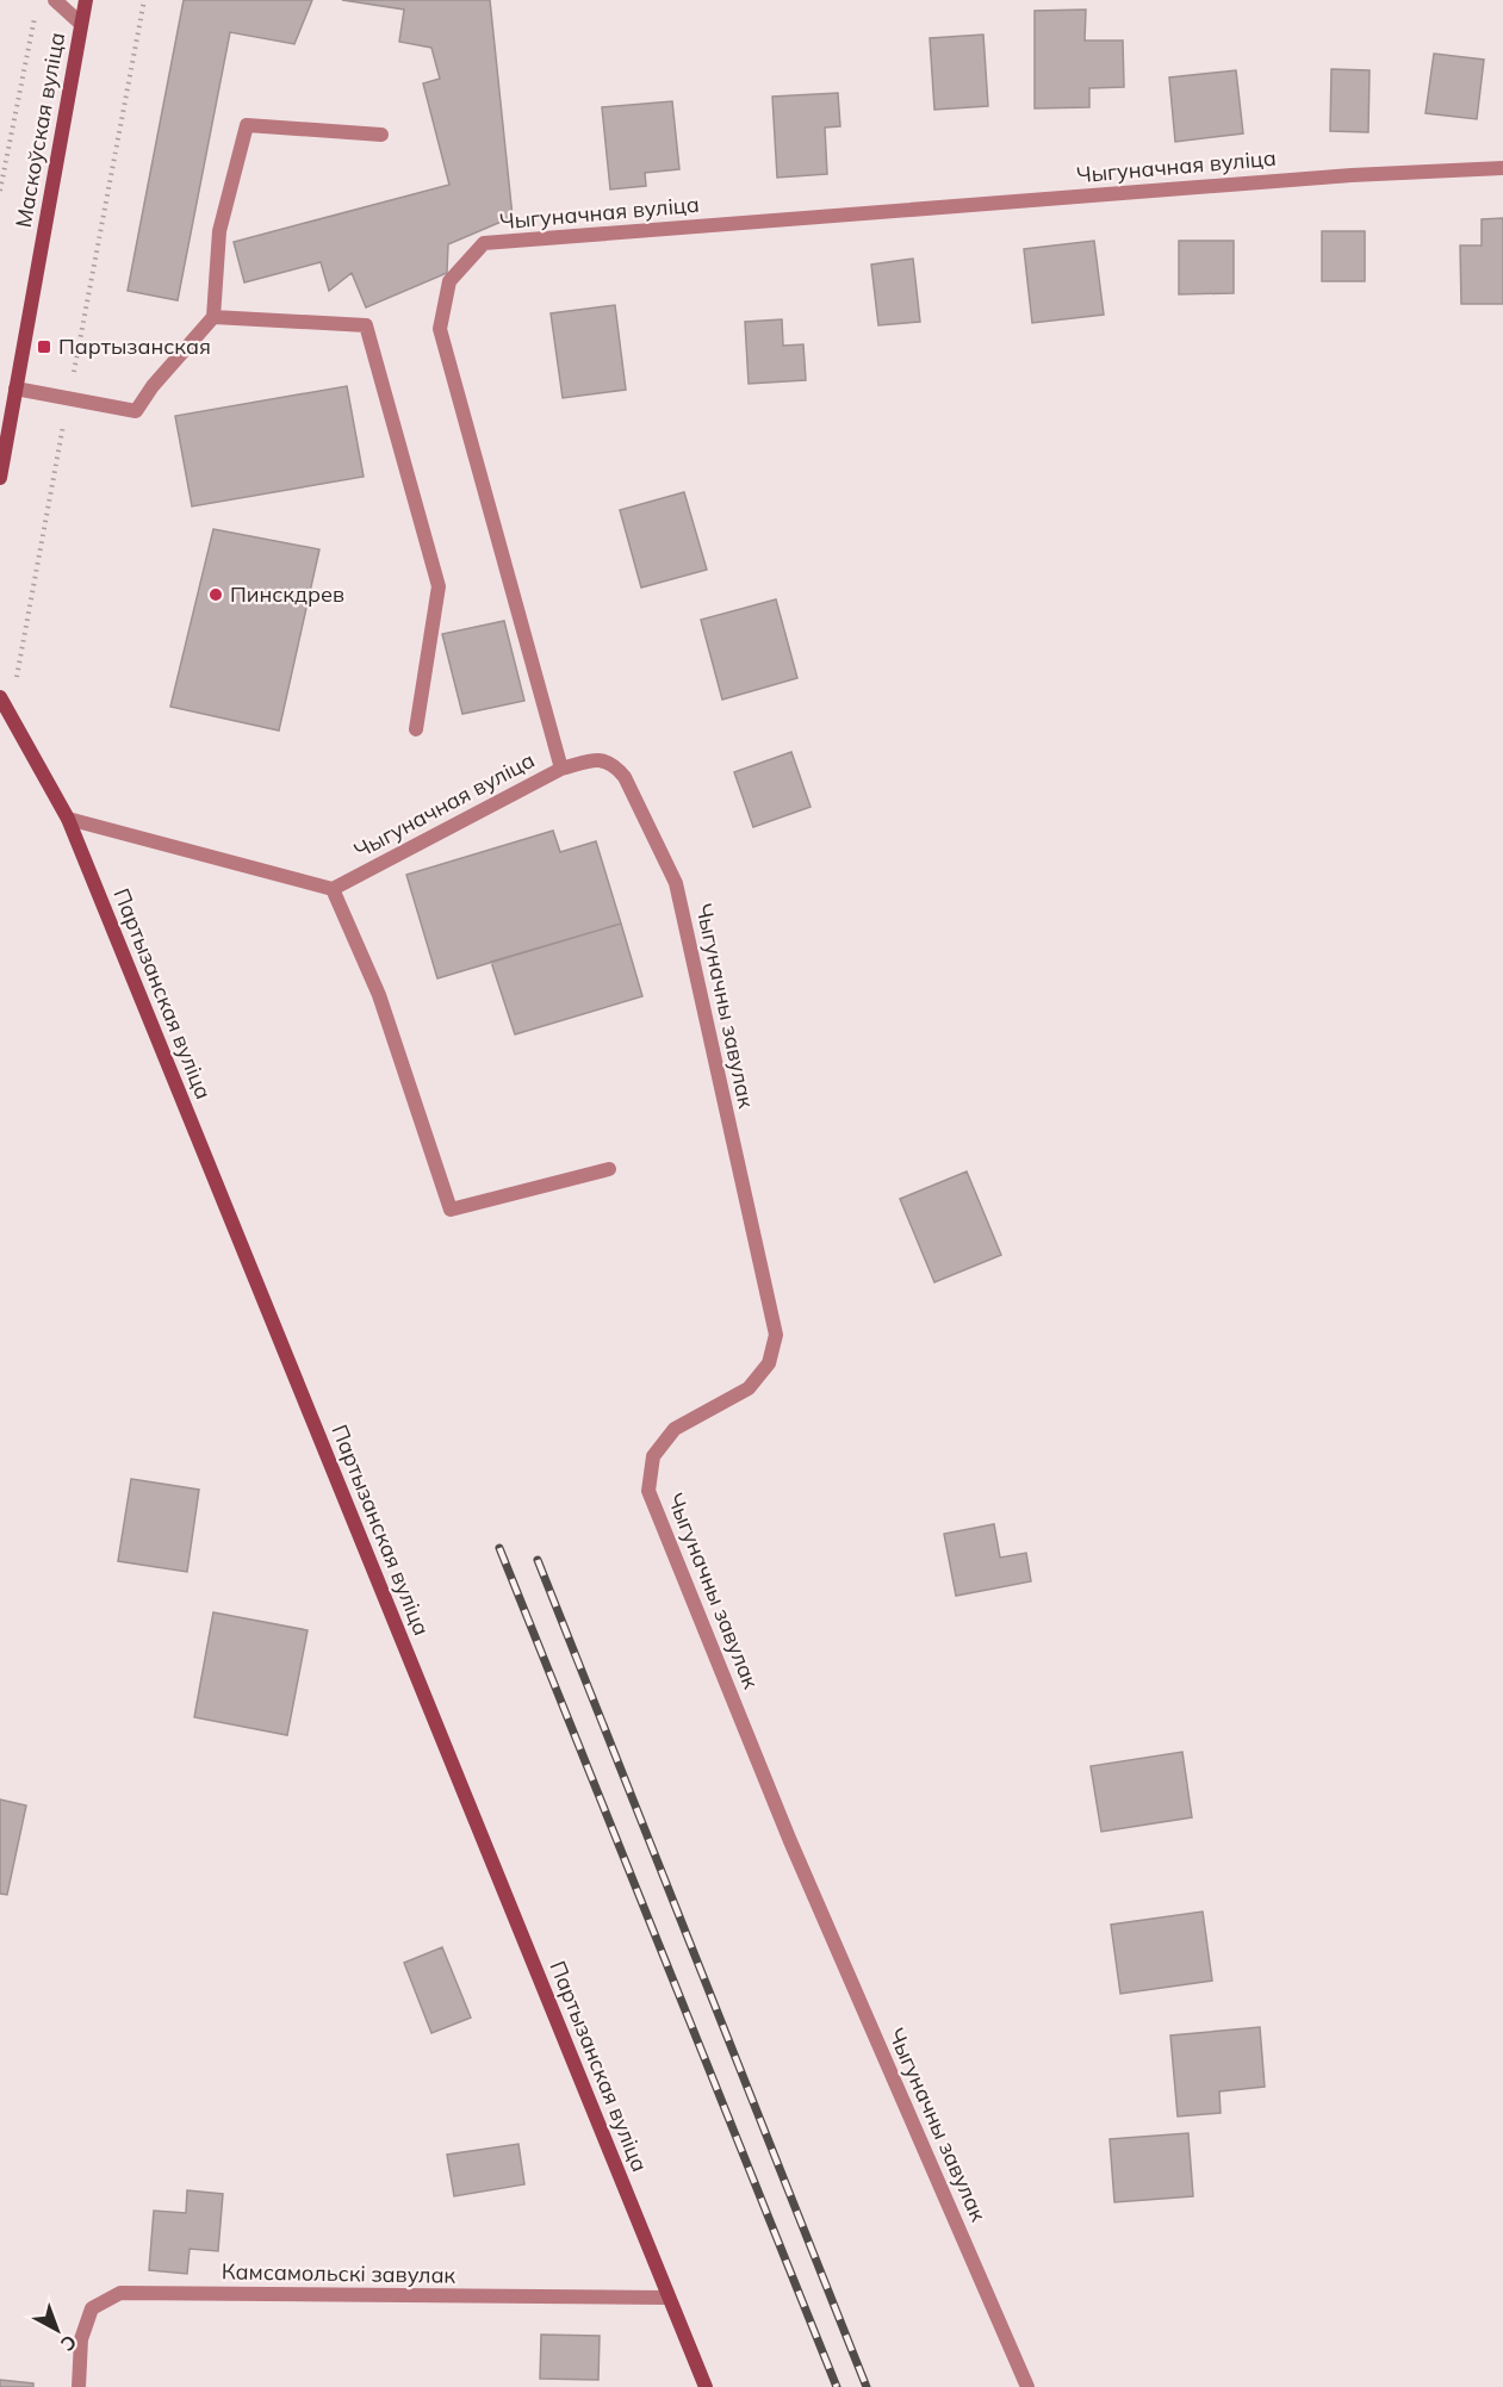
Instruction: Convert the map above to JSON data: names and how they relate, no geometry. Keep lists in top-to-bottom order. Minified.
{"streets":{"street":["Маскоўская вуліца","Чыгуначная вуліца","Партызанская вуліца","Чыгуначны завулак","Камсамольскі завулак"]},"crossings":[["Чыгуначная вуліца","Чыгуначны завулак"],["Партызанская вуліца","Камсамольскі завулак"]],"places":{"transit":["Партызанская"],"other":["Пинскдрев"]},"north":"bottom right"}
